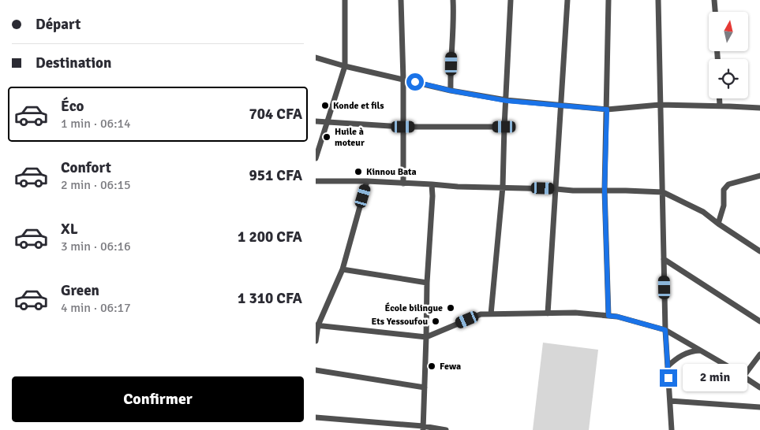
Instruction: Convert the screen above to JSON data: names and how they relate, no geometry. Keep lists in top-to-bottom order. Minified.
{"places":["Konde et fils","Huile à moteur","Kinnou Bata","École bilingue","Ets Yessoufou","Fewa"],"north":"top","page":{"banner":["Départ","Destination"],"list":[{"name":"Éco","note":"1 min · 06:14","value":"704 CFA"},{"name":"Confort","note":"2 min · 06:15","value":"951 CFA"},{"name":"XL","note":"3 min · 06:16","value":"1 200 CFA"},{"name":"Green","note":"4 min · 06:17","value":"1 310 CFA"}],"bubble":"2 min","buttons":"Confirmer"}}
